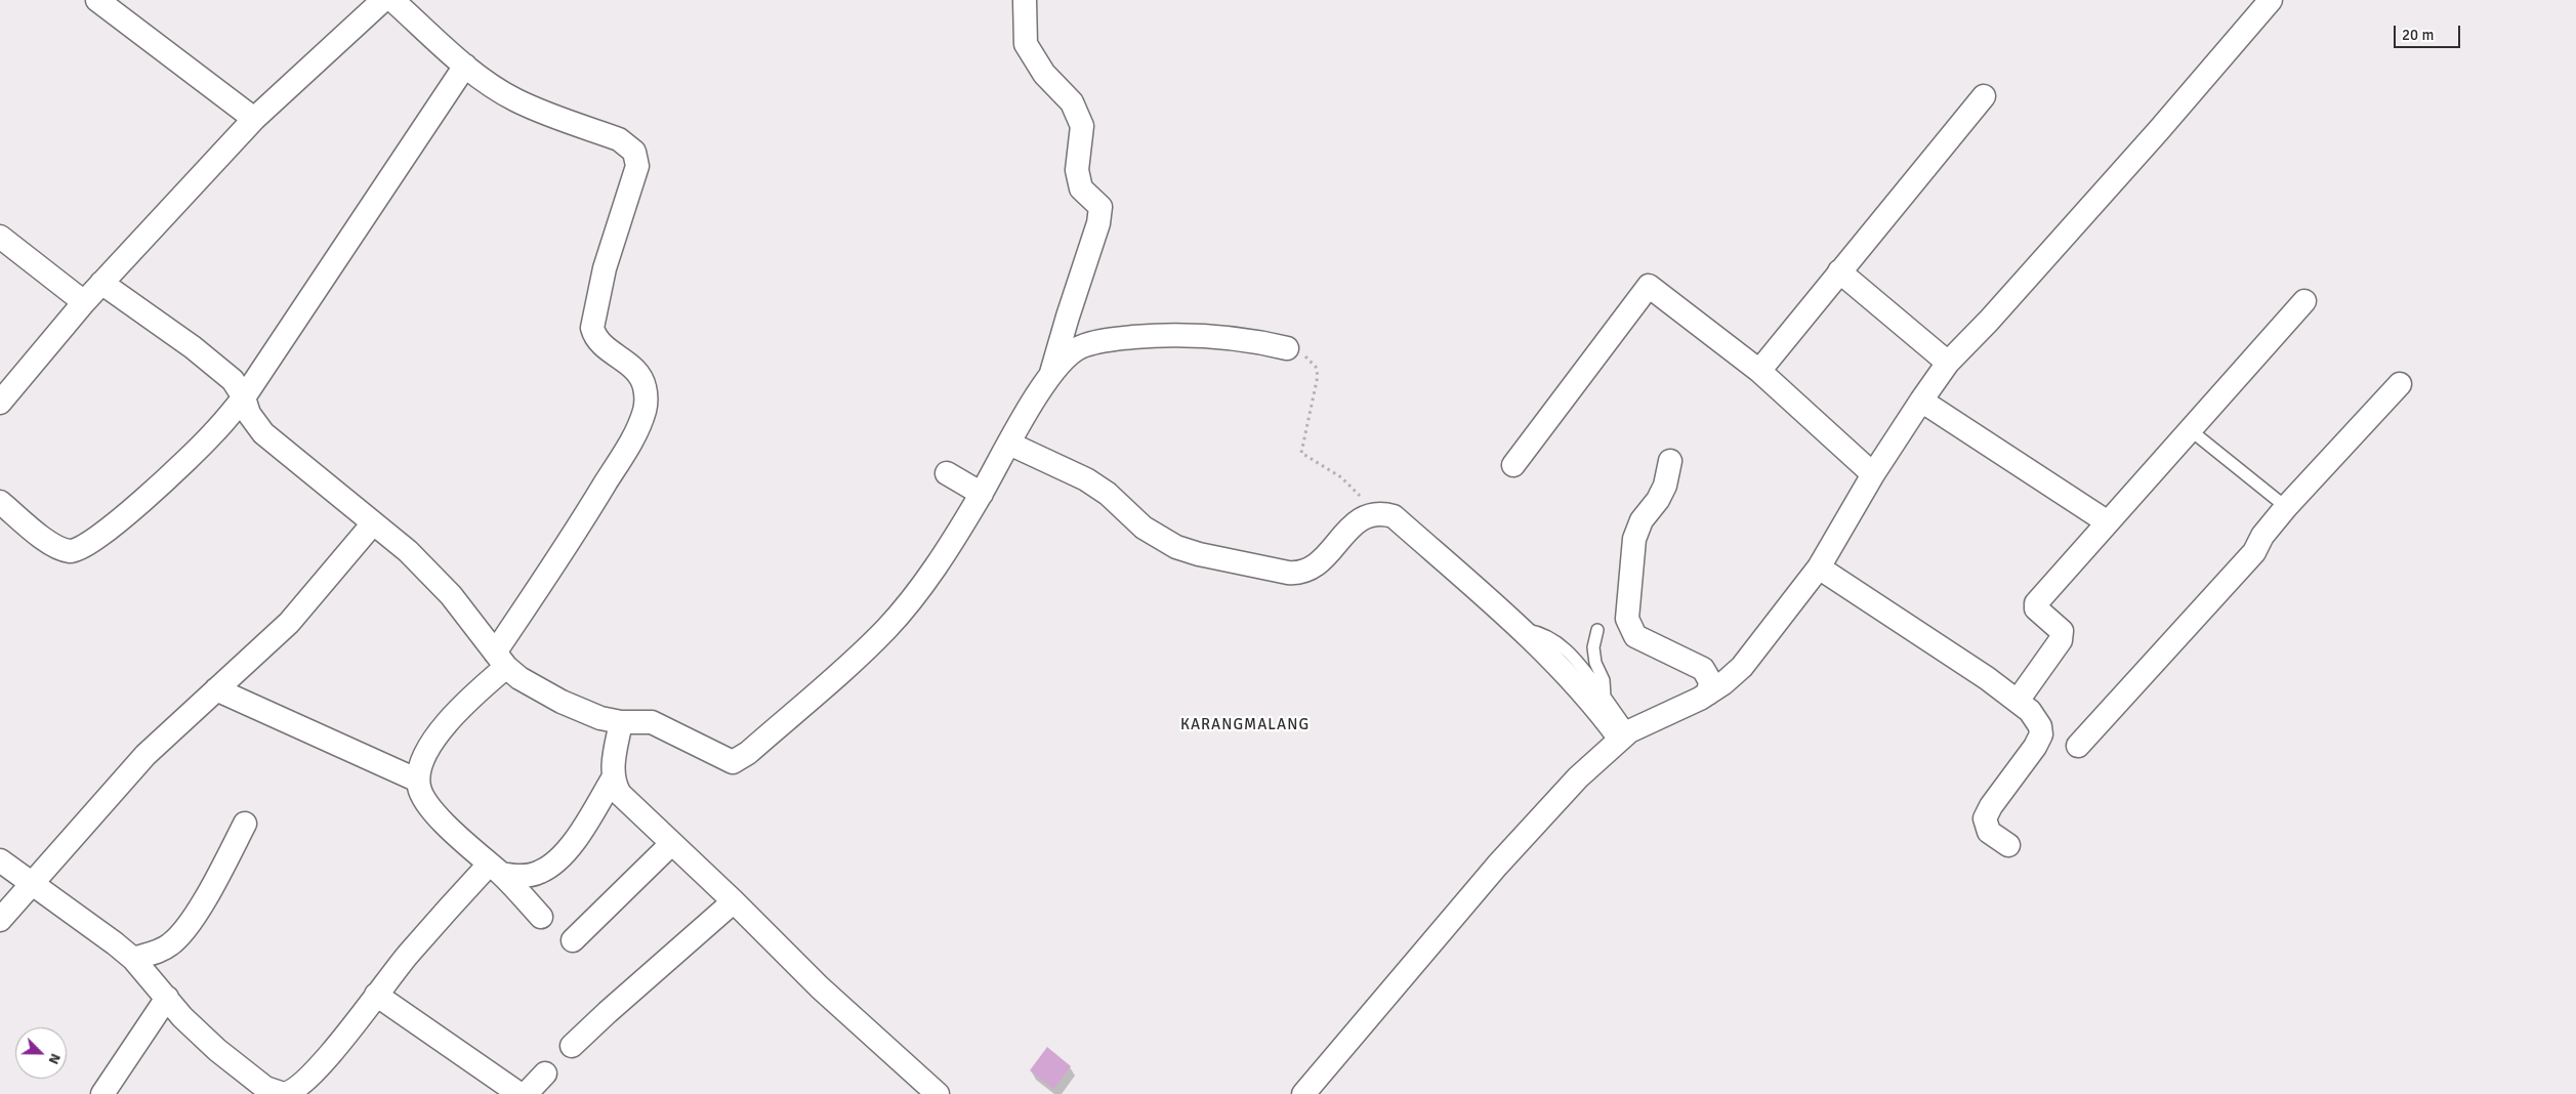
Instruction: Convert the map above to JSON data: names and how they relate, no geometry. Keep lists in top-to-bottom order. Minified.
{"districts":["KARANGMALANG"],"scale_bar":"20 m","north":"bottom right"}
